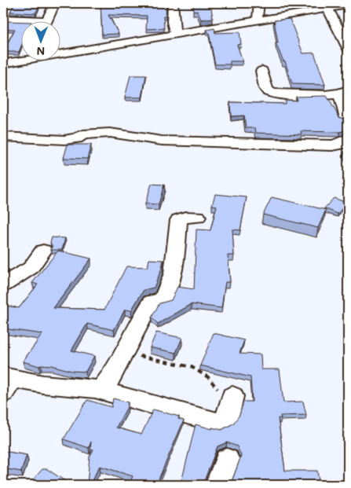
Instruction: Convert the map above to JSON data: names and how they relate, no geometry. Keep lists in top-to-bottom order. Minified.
{"north":"bottom"}
